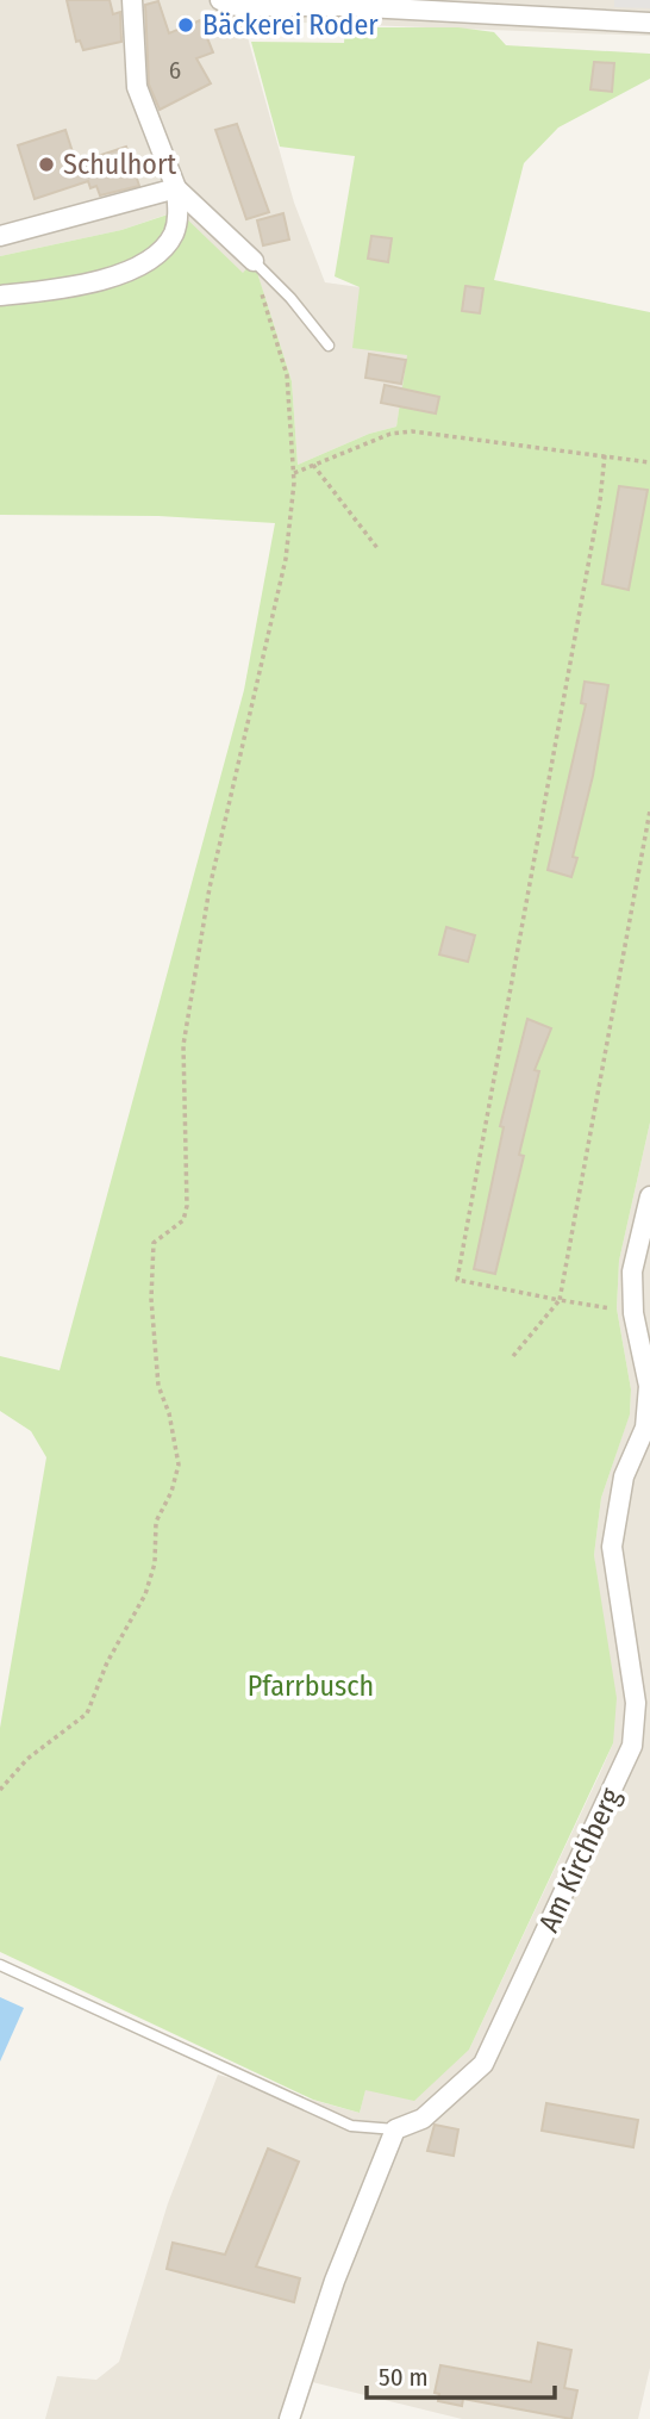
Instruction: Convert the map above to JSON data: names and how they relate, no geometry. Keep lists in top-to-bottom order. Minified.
{"streets":{"street":["Am Kirchberg"]},"parks":["Pfarrbusch"],"places":["Bäckerei Roder","Schulhort"],"house_numbers":["6"],"scale_bar":"50 m"}
